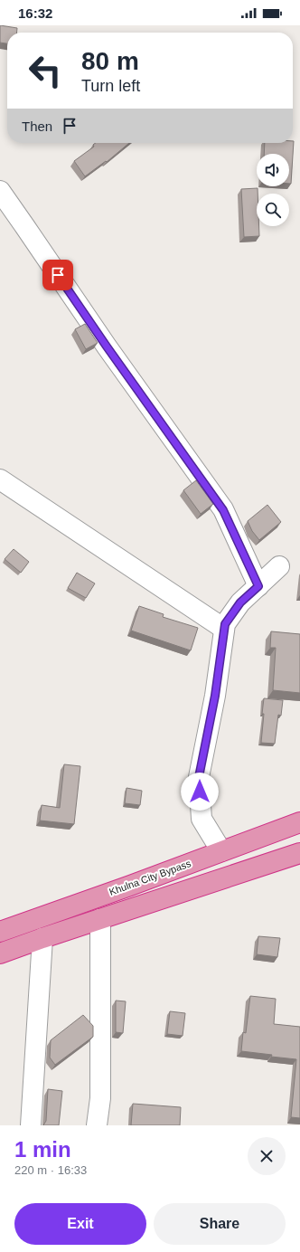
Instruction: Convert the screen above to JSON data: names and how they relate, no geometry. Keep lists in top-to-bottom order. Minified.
{"streets":{"highway":["Khulna City Bypass"]},"page":{"status":"16:32","turn":["80 m","Turn left"],"then":"Then","heading":["1 min","220 m · 16:33"],"buttons":["Exit","Share"]}}
